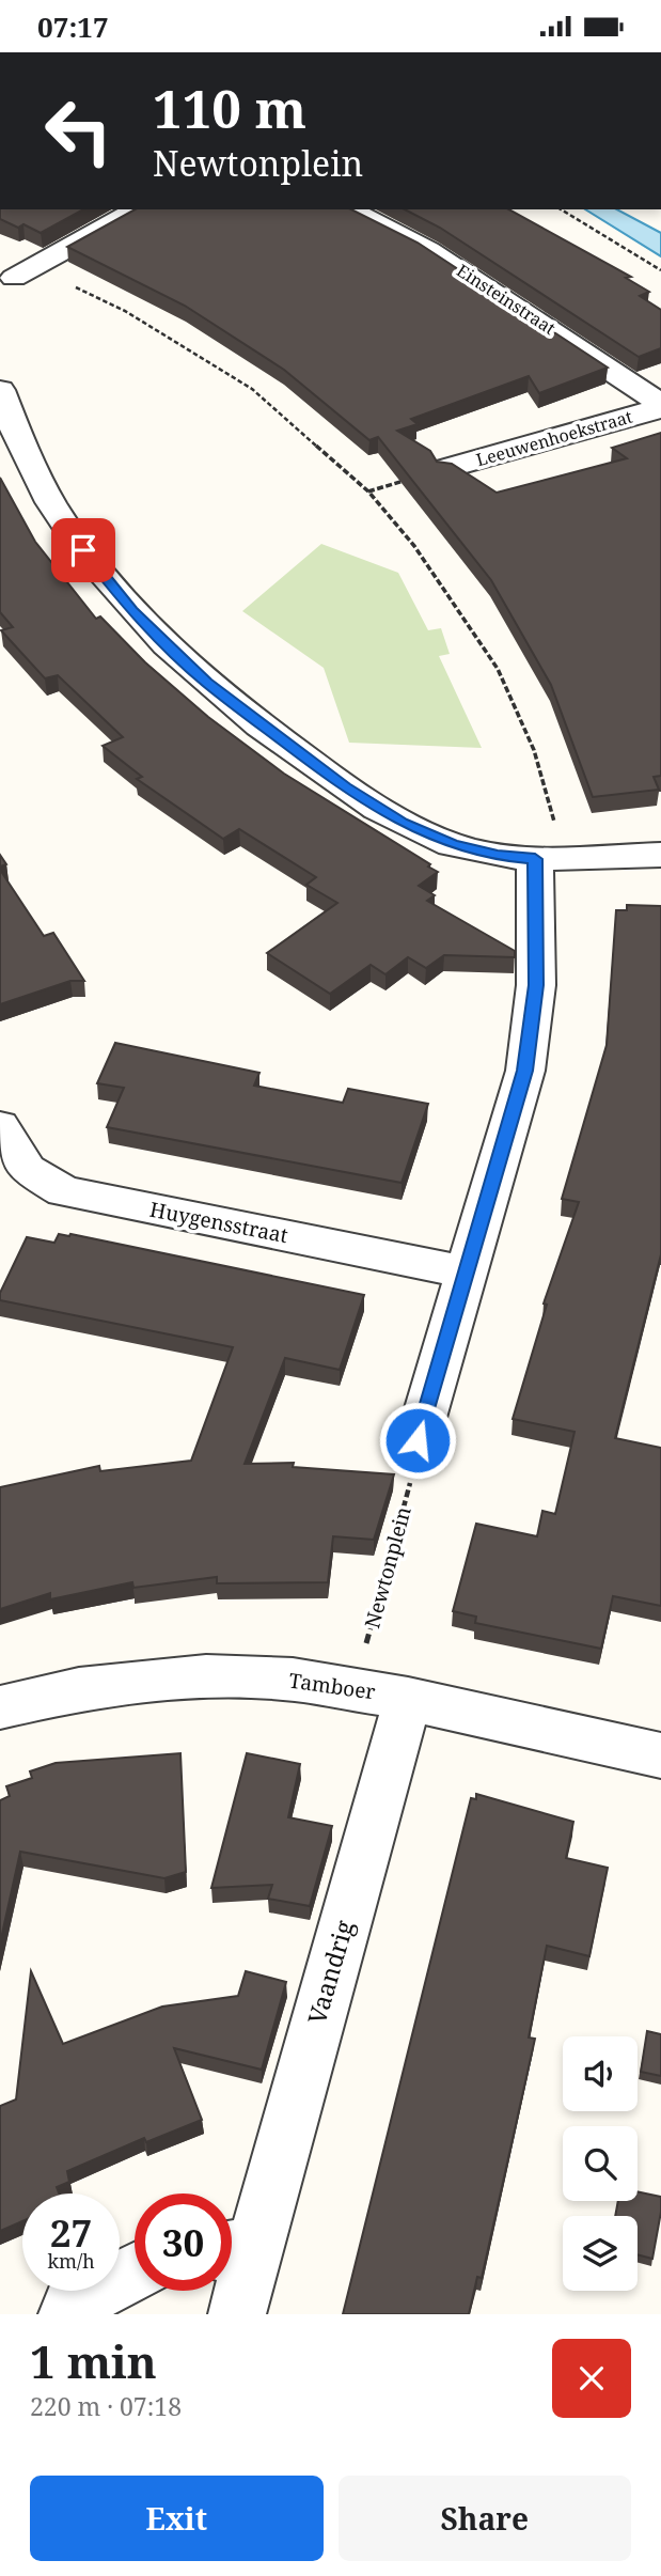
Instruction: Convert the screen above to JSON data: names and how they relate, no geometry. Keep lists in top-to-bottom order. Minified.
{"streets":{"street":["Einsteinstraat","Leeuwenhoekstraat","Huygensstraat","Tamboer","Vaandrig"],"path":["Newtonplein"]},"crossings":[["Einsteinstraat","Leeuwenhoekstraat"],["Newtonplein","Tamboer"],["Tamboer","Vaandrig"]],"page":{"status":"07:17","turn":["110 m","Newtonplein"],"speed":"27 km/h","limit":"30","heading":["1 min","220 m · 07:18"],"buttons":["Exit","Share"]}}
